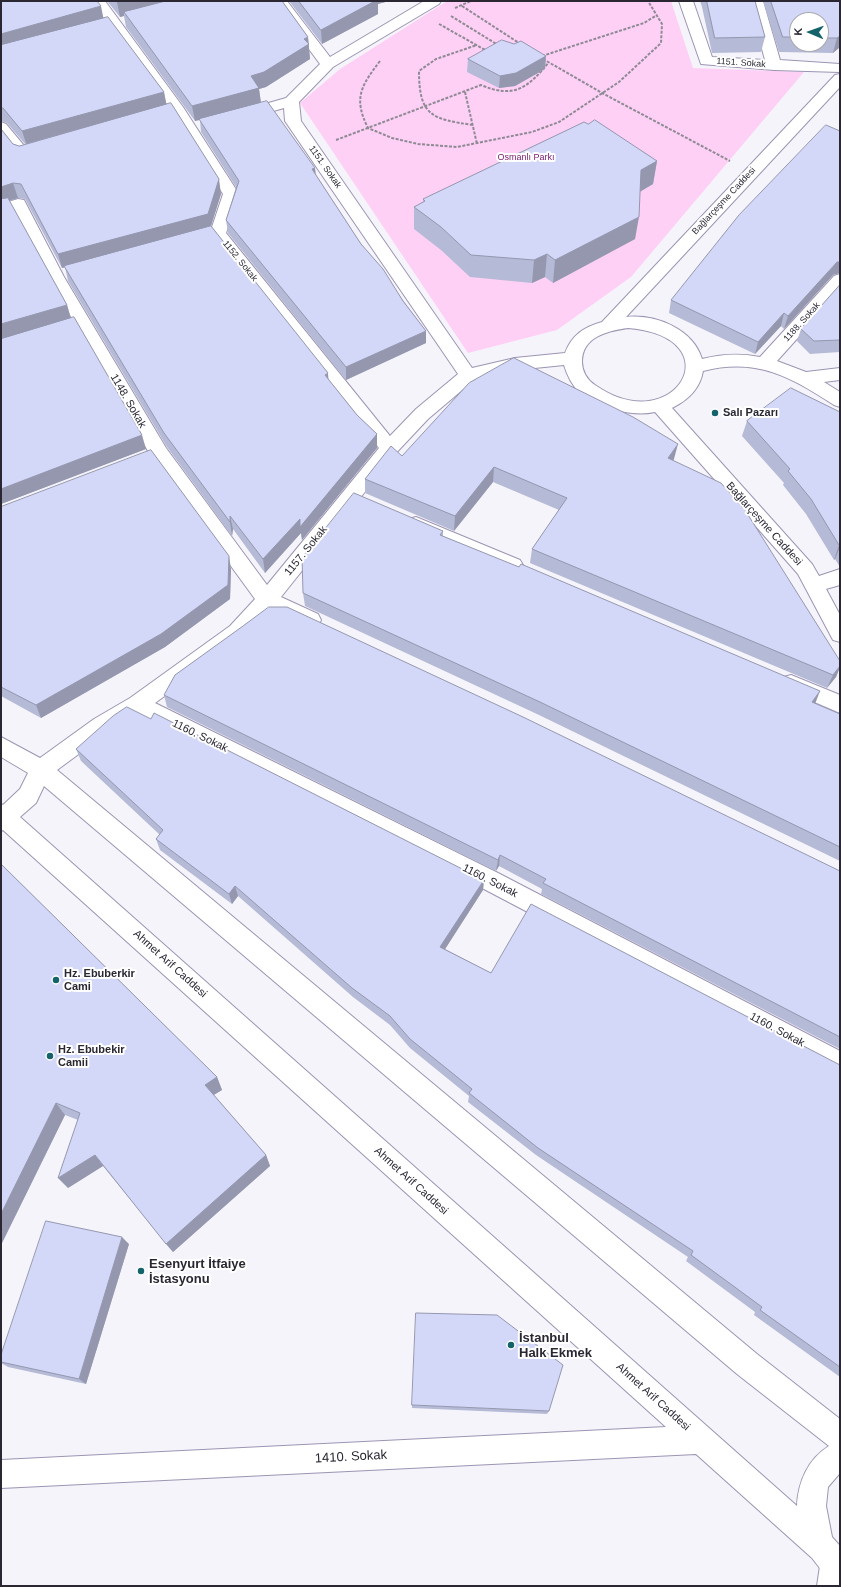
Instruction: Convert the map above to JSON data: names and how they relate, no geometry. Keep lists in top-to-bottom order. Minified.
{"streets":{"street":["1151. Sokak","Bağlarçeşme Caddesi","1152. Sokak","1188. Sokak","1148. Sokak","1157. Sokak","1160. Sokak","Ahmet Arif Caddesi","1410. Sokak"]},"crossings":[["1151. Sokak","1157. Sokak"],["Bağlarçeşme Caddesi","1157. Sokak"],["1152. Sokak","1157. Sokak"],["1148. Sokak","1157. Sokak"],["1157. Sokak","1160. Sokak"],["Ahmet Arif Caddesi","1410. Sokak"]],"parks":["Osmanlı Parkı"],"places":["Salı Pazarı","Hz. Ebuberkir Cami","Hz. Ebubekir Camii","Esenyurt İtfaiye İstasyonu","İstanbul Halk Ekmek"],"north":"left"}
